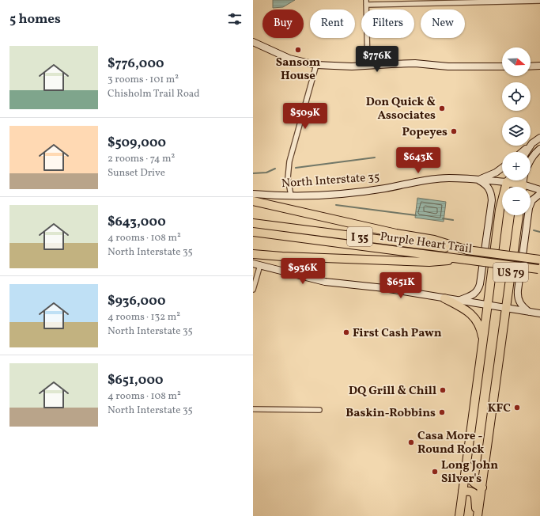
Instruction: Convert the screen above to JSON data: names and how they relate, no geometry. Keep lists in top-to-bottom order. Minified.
{"streets":{"highway":["North Interstate 35","I 35","Purple Heart Trail","US 79"]},"crossings":[["North Interstate 35","US 79"]],"places":["Sansom House","Don Quick & Associates","Popeyes","First Cash Pawn","DQ Grill & Chill","KFC","Baskin-Robbins","Casa More - Round Rock","Long John Silver's"],"north":"right","page":{"heading":"5 homes","chip":["Buy","Rent","Filters","New"],"list":[{"name":"$776,000","note":"3 rooms · 101 m² · Chisholm Trail Road"},{"name":"$509,000","note":"2 rooms · 74 m² · Sunset Drive"},{"name":"$643,000","note":"4 rooms · 108 m² · North Interstate 35"},{"name":"$936,000","note":"4 rooms · 132 m² · North Interstate 35"},{"name":"$651,000","note":"4 rooms · 108 m² · North Interstate 35"}],"price":["$776K","$509K","$643K","$936K","$651K"],"map_buttons":["+","−"]}}
